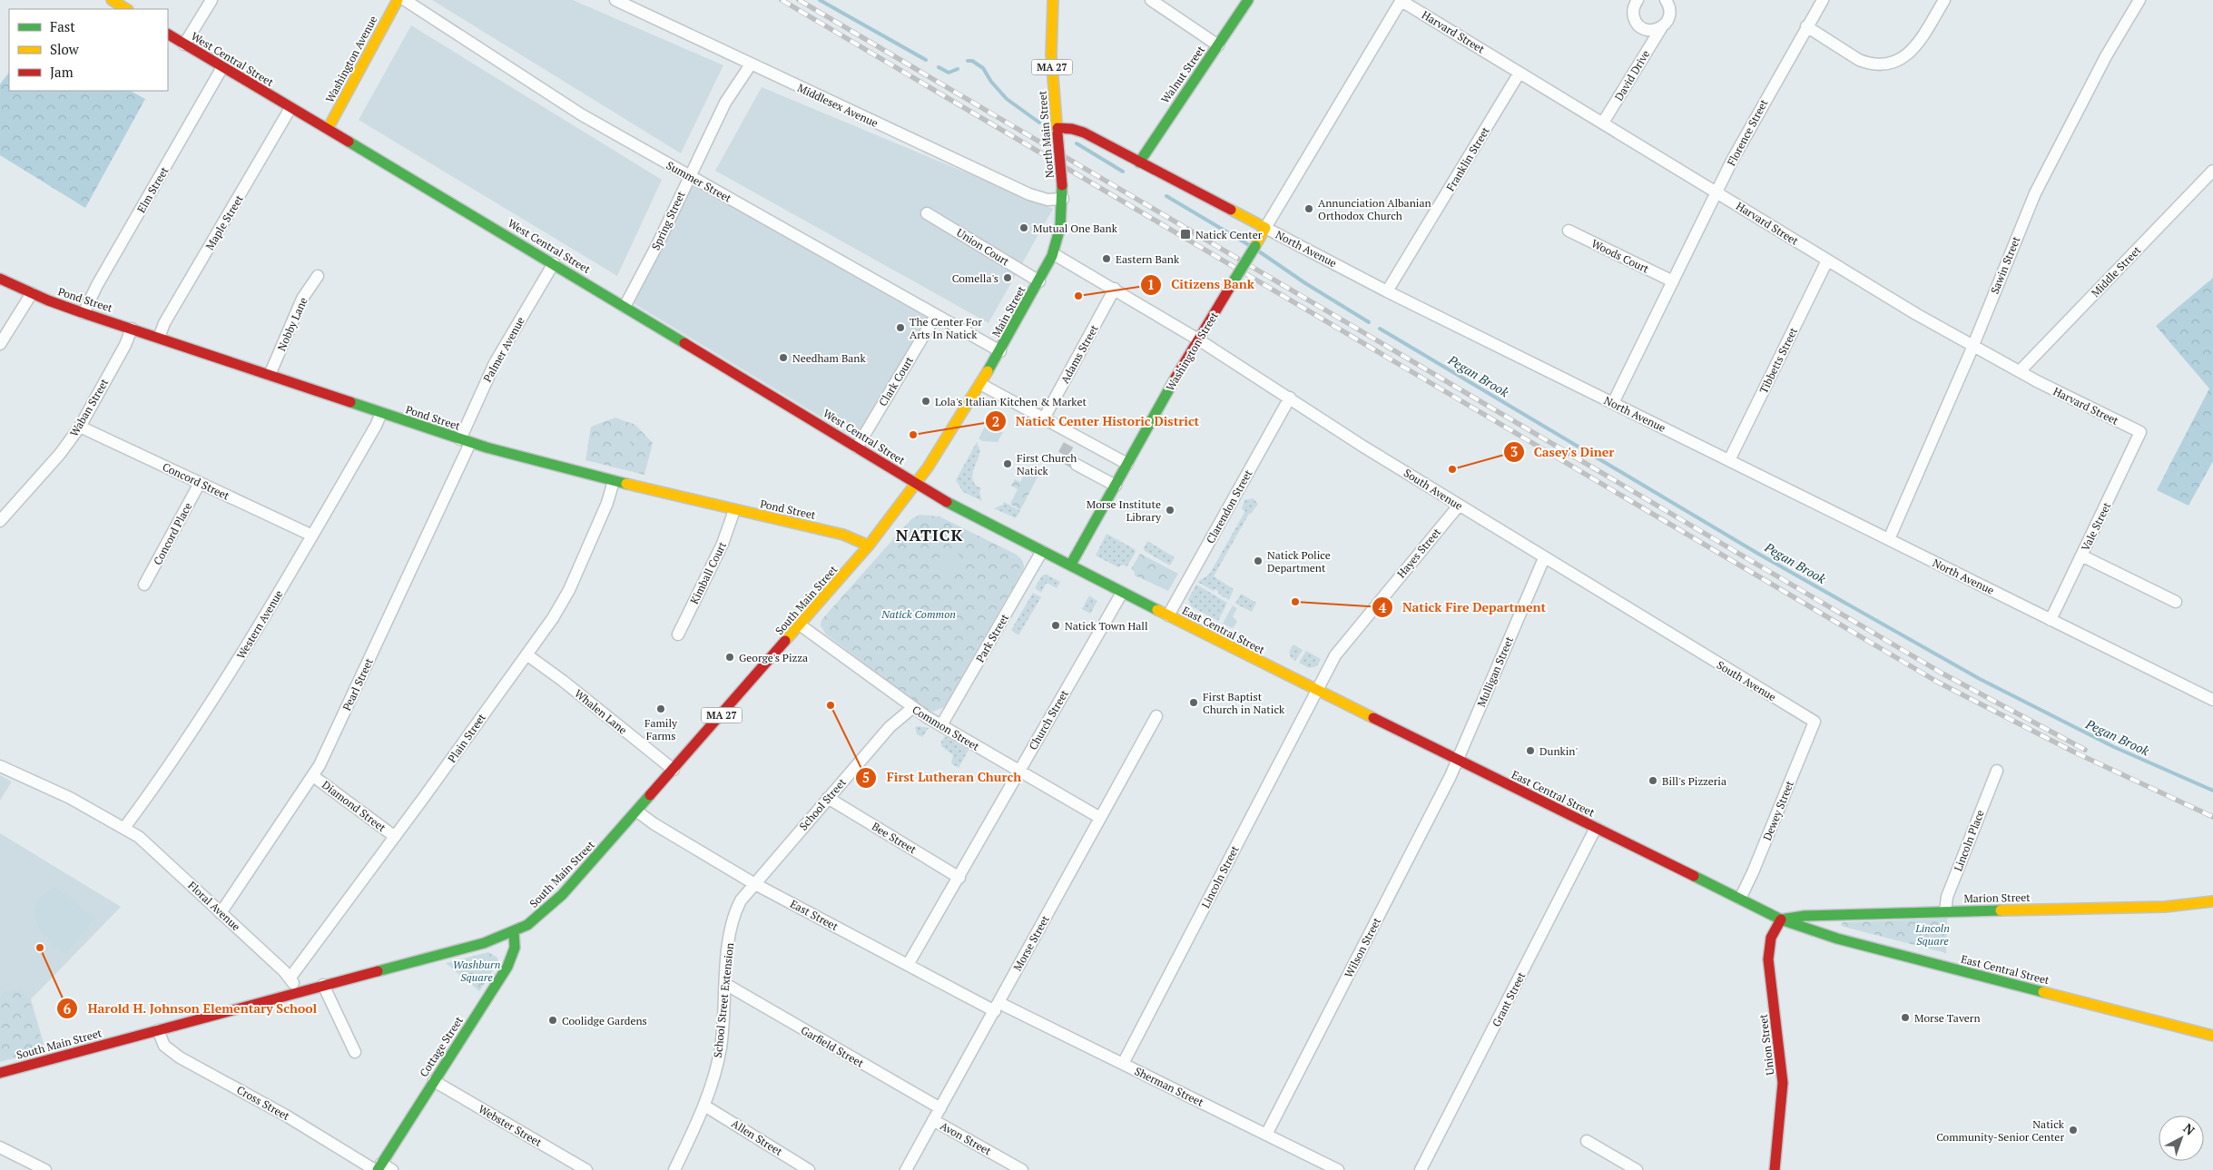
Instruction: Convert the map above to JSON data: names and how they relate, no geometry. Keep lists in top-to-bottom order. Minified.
{"streets":{"main road":["West Central Street","Washington Avenue","MA 27","Walnut Street","North Main Street","North Avenue","Pond Street","Main Street","Washington Street","South Main Street","East Central Street","Marion Street","Union Street","Cottage Street"],"street":["Harvard Street","David Drive","Middlesex Avenue","Florence Street","Franklin Street","Summer Street","Elm Street","Spring Street","Maple Street","Union Court","Woods Court","Sawin Street","Middle Street","Nobby Lane","Palmer Avenue","Adams Street","Tibbetts Street","Clark Court","Waban Street","Concord Street","South Avenue","Clarendon Street","Vale Street","Concord Place","Hayes Street","Kimball Court","Western Avenue","Park Street","Mulligan Street","Pearl Street","Whalen Lane","Church Street","Common Street","Plain Street","School Street","Diamond Street","Dewey Street","Bee Street","Lincoln Place","Lincoln Street","Floral Avenue","East Street","Morse Street","Wilson Street","Grant Street","School Street Extension","Garfield Street","Sherman Street","Cross Street","Webster Street","Allen Street","Avon Street"]},"crossings":[["Harvard Street","David Drive"],["Harvard Street","Florence Street"],["Harvard Street","Franklin Street"],["Harvard Street","Sawin Street"],["Harvard Street","Middle Street"],["Harvard Street","Washington Street"],["Harvard Street","Tibbetts Street"],["Harvard Street","Vale Street"],["West Central Street","Washington Avenue"],["West Central Street","Elm Street"],["West Central Street","Spring Street"],["West Central Street","Maple Street"],["West Central Street","Main Street"],["West Central Street","Palmer Avenue"],["West Central Street","Clark Court"],["West Central Street","South Main Street"],["West Central Street","East Central Street"],["Walnut Street","North Avenue"],["Middlesex Avenue","Spring Street"],["Middlesex Avenue","Main Street"],["Florence Street","North Avenue"],["Florence Street","Woods Court"],["North Main Street","North Avenue"],["North Main Street","Main Street"],["Franklin Street","North Avenue"],["Summer Street","Spring Street"],["Summer Street","Main Street"],["Summer Street","Clark Court"],["Elm Street","Pond Street"],["Maple Street","Pond Street"],["Union Court","Main Street"],["North Avenue","Sawin Street"],["North Avenue","Washington Street"],["North Avenue","Tibbetts Street"],["North Avenue","Vale Street"],["Pond Street","Nobby Lane"],["Pond Street","Palmer Avenue"],["Pond Street","Waban Street"],["Pond Street","Kimball Court"],["Pond Street","South Main Street"],["Pond Street","Western Avenue"],["Pond Street","Pearl Street"],["Pond Street","Plain Street"],["Main Street","South Avenue"],["Main Street","South Main Street"],["Main Street","East Central Street"],["Palmer Avenue","Pearl Street"],["Washington Street","South Avenue"],["Washington Street","East Central Street"],["Adams Street","South Avenue"],["Waban Street","Concord Street"],["Concord Street","Concord Place"],["Concord Street","Western Avenue"],["South Avenue","Clarendon Street"],["South Avenue","Hayes Street"],["South Avenue","Mulligan Street"],["South Avenue","Dewey Street"],["Clarendon Street","East Central Street"],["Hayes Street","East Central Street"],["Hayes Street","Lincoln Street"],["South Main Street","East Central Street"],["South Main Street","Whalen Lane"],["South Main Street","Common Street"],["South Main Street","Floral Avenue"],["South Main Street","East Street"],["South Main Street","Cottage Street"],["South Main Street","Cross Street"],["Western Avenue","Floral Avenue"],["East Central Street","Park Street"],["East Central Street","Mulligan Street"],["East Central Street","Church Street"],["East Central Street","Dewey Street"],["East Central Street","Lincoln Street"],["East Central Street","Marion Street"],["East Central Street","Wilson Street"],["East Central Street","Grant Street"],["East Central Street","Union Street"],["Park Street","Common Street"],["Mulligan Street","Wilson Street"],["Pearl Street","Diamond Street"],["Pearl Street","Floral Avenue"],["Whalen Lane","Plain Street"],["Church Street","Common Street"],["Church Street","Bee Street"],["Church Street","East Street"],["Common Street","School Street"],["Common Street","Morse Street"],["Plain Street","Diamond Street"],["Plain Street","Floral Avenue"],["School Street","Bee Street"],["School Street","East Street"],["School Street","School Street Extension"],["Lincoln Place","Marion Street"],["Lincoln Street","Sherman Street"],["Marion Street","Union Street"],["East Street","Morse Street"],["East Street","School Street Extension"],["East Street","Sherman Street"],["Morse Street","Garfield Street"],["Morse Street","Sherman Street"],["Morse Street","Avon Street"],["Wilson Street","Sherman Street"],["School Street Extension","Garfield Street"],["School Street Extension","Allen Street"],["Cottage Street","Cross Street"],["Cottage Street","Webster Street"]],"districts":["NATICK"],"water":["Pegan Brook"],"parks":["Natick Common","Lincoln Square","Washburn Square"],"places":{"other":["Annunciation Albanian Orthodox Church","Mutual One Bank","Eastern Bank","Comella's","Citizens Bank","The Center For Arts In Natick","Needham Bank","Lola's Italian Kitchen & Market","Natick Center Historic District","First Church Natick","Casey's Diner","Morse Institute Library","Natick Police Department","Natick Fire Department","Natick Town Hall","George's Pizza","First Baptist Church in Natick","First Lutheran Church","Family Farms","Dunkin'","Bill's Pizzeria","Harold H. Johnson Elementary School","Morse Tavern","Coolidge Gardens","Natick Community-Senior Center"],"transit":["Natick Center"]},"legend":["Fast","Slow","Jam"],"north":"top right"}
